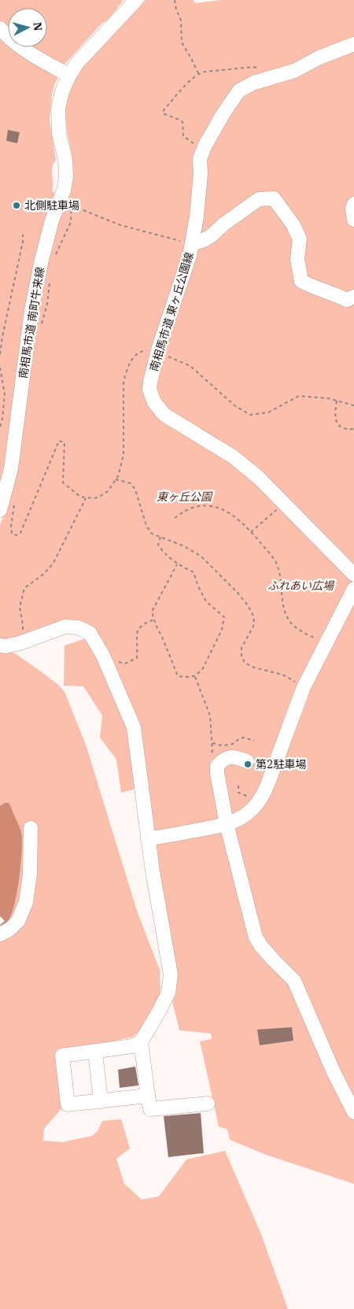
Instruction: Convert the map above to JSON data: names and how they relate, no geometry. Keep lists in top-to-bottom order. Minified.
{"streets":{"street":["南相馬市道 東ヶ丘公園線","南相馬市道 南町牛来線"]},"parks":["東ヶ丘公園","ふれあい広場"],"places":["北側駐車場","第2駐車場"],"north":"right"}
